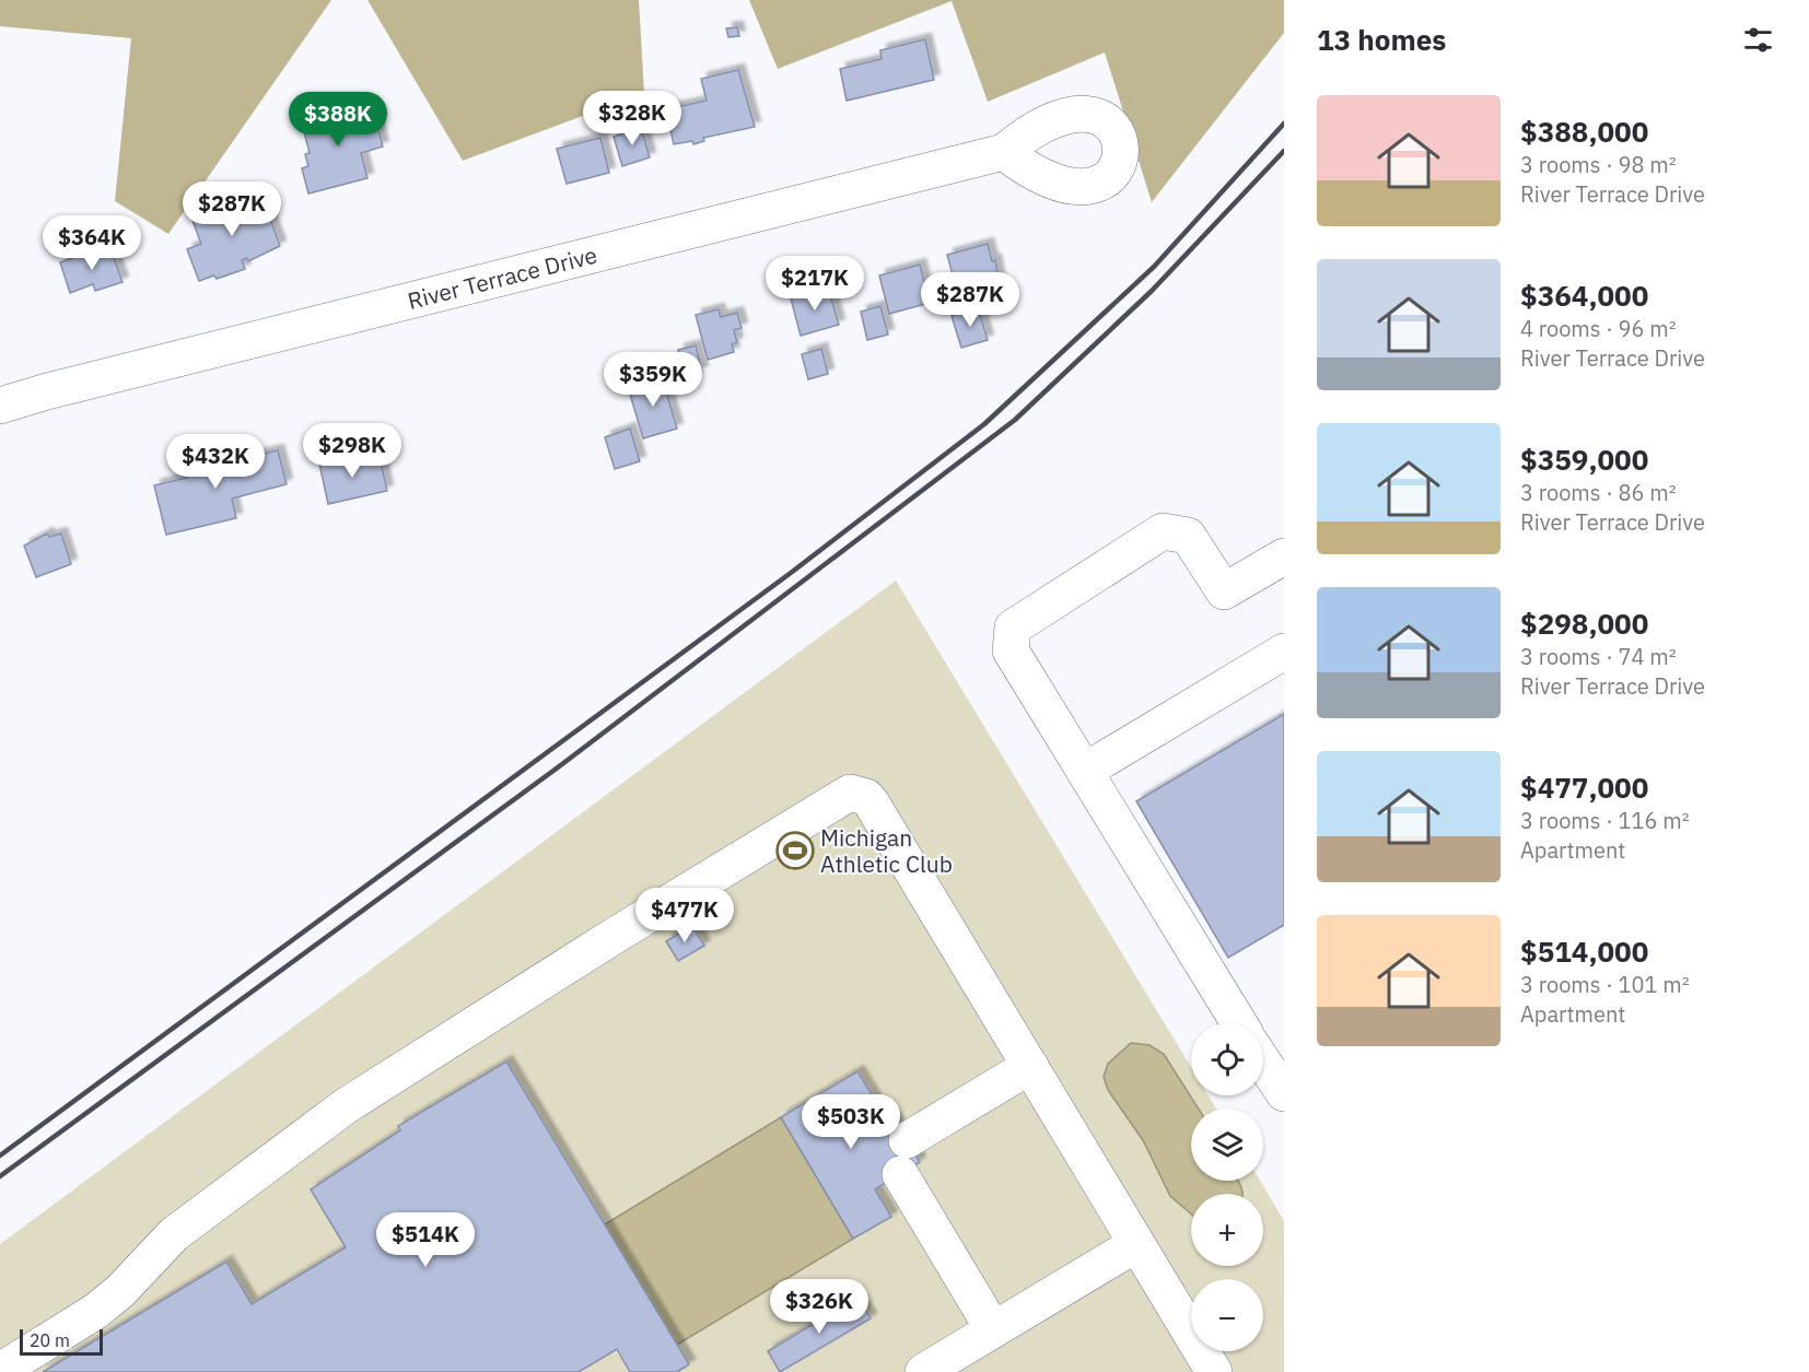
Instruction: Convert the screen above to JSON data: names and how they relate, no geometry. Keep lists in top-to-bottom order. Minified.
{"streets":{"street":["River Terrace Drive"]},"places":{"sports":["Michigan Athletic Club"]},"scale_bar":"20 m","page":{"heading":"13 homes","list":[{"name":"$388,000","note":"3 rooms · 98 m² · River Terrace Drive"},{"name":"$364,000","note":"4 rooms · 96 m² · River Terrace Drive"},{"name":"$359,000","note":"3 rooms · 86 m² · River Terrace Drive"},{"name":"$298,000","note":"3 rooms · 74 m² · River Terrace Drive"},{"name":"$477,000","note":"3 rooms · 116 m² · Apartment"},{"name":"$514,000","note":"3 rooms · 101 m² · Apartment"}],"price":["$328K","$388K","$287K","$364K","$217K","$287K","$359K","$298K","$432K","$477K","$503K","$514K","$326K"],"map_buttons":["+","−"],"scale":"20 m"}}
